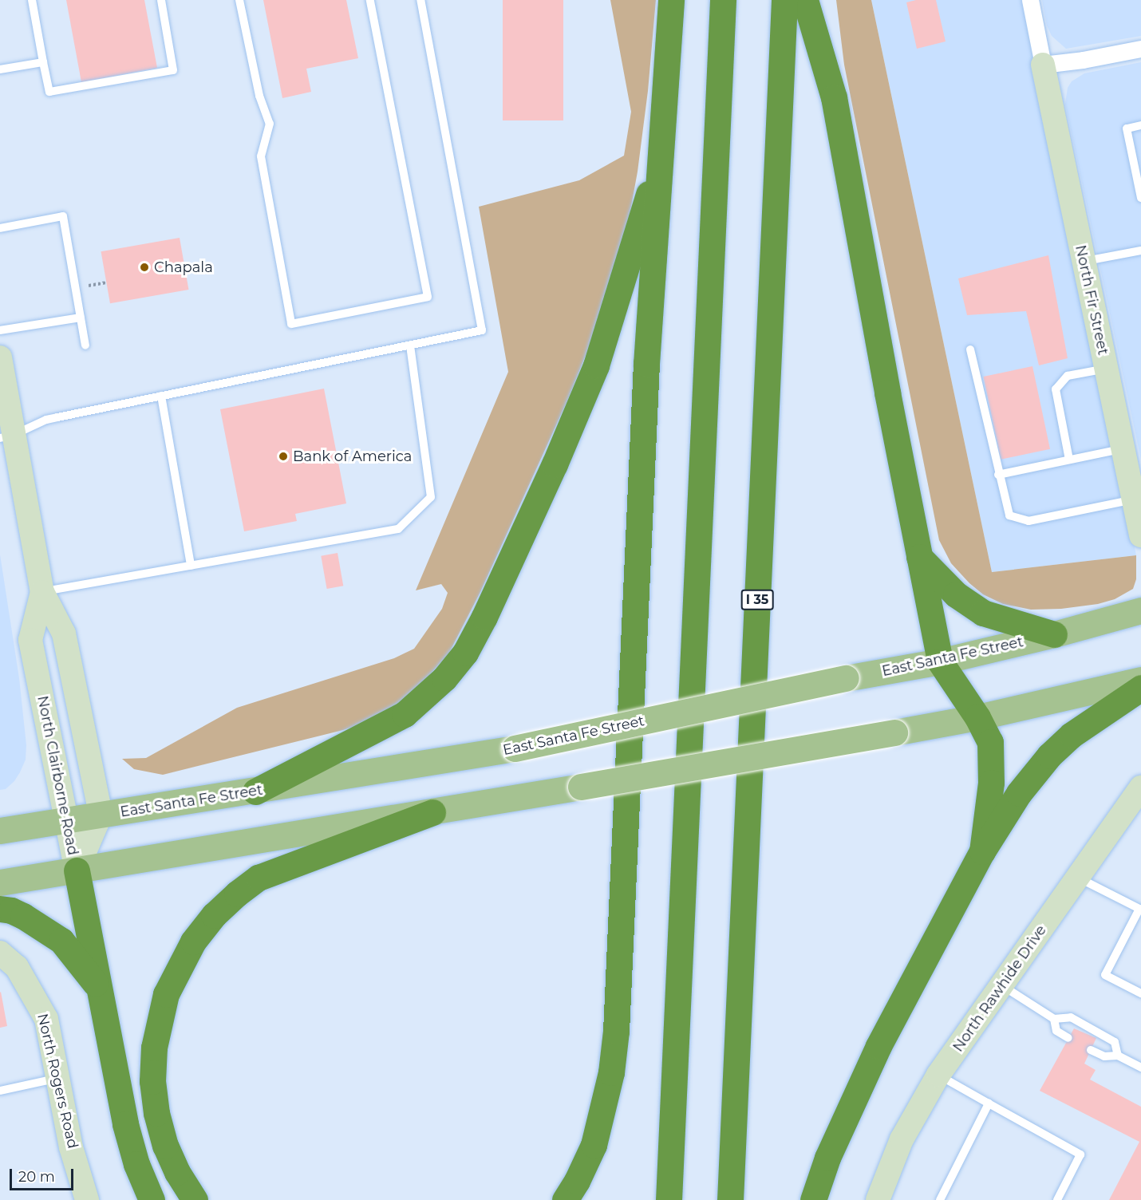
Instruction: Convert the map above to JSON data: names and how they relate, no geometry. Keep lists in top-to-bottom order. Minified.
{"streets":{"highway":["I 35"],"main road":["East Santa Fe Street"],"street":["North Fir Street","North Clairborne Road","North Rawhide Drive","North Rogers Road"]},"crossings":[["East Santa Fe Street","North Clairborne Road"]],"places":["Chapala","Bank of America"],"scale_bar":"20 m"}
